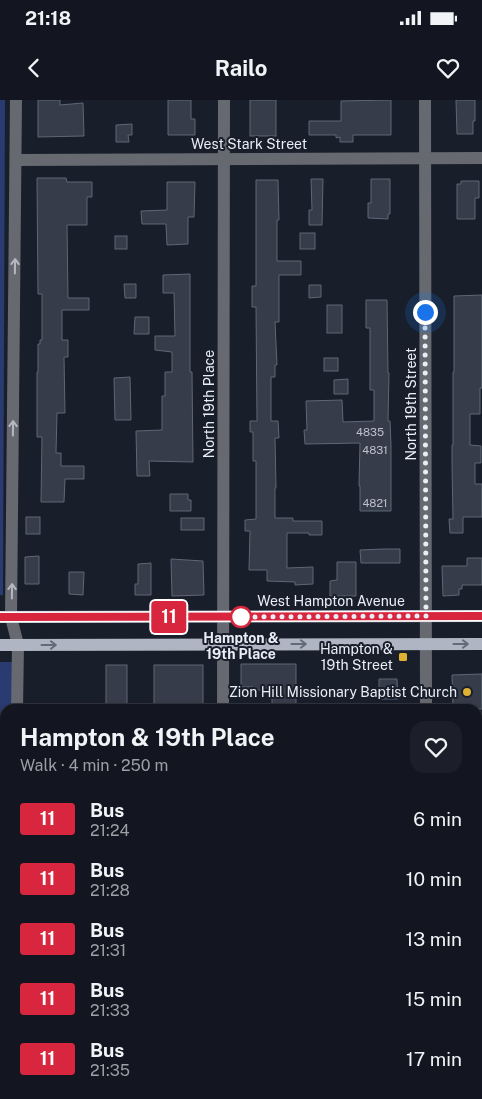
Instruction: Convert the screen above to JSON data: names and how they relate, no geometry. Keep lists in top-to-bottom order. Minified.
{"streets":{"main road":["West Hampton Avenue"],"street":["West Stark Street","North 19th Place","North 19th Street"]},"crossings":[["West Stark Street","North 19th Place"],["West Stark Street","North 19th Street"],["North 19th Place","West Hampton Avenue"],["North 19th Street","West Hampton Avenue"]],"places":{"other":["Hampton & 19th Place","Zion Hill Missionary Baptist Church"],"transit":["Hampton & 19th Street"]},"lines":["bus line 11"],"house_numbers":["4835","4831","4821"],"page":{"status":"21:18","header":"Railo","on_map":"11","heading":["Hampton & 19th Place","Walk · 4 min · 250 m"],"list":[{"mark":"11","name":"Bus","note":"21:24","value":"6 min"},{"mark":"11","name":"Bus","note":"21:28","value":"10 min"},{"mark":"11","name":"Bus","note":"21:31","value":"13 min"},{"mark":"11","name":"Bus","note":"21:33","value":"15 min"},{"mark":"11","name":"Bus","note":"21:35","value":"17 min"}]}}
